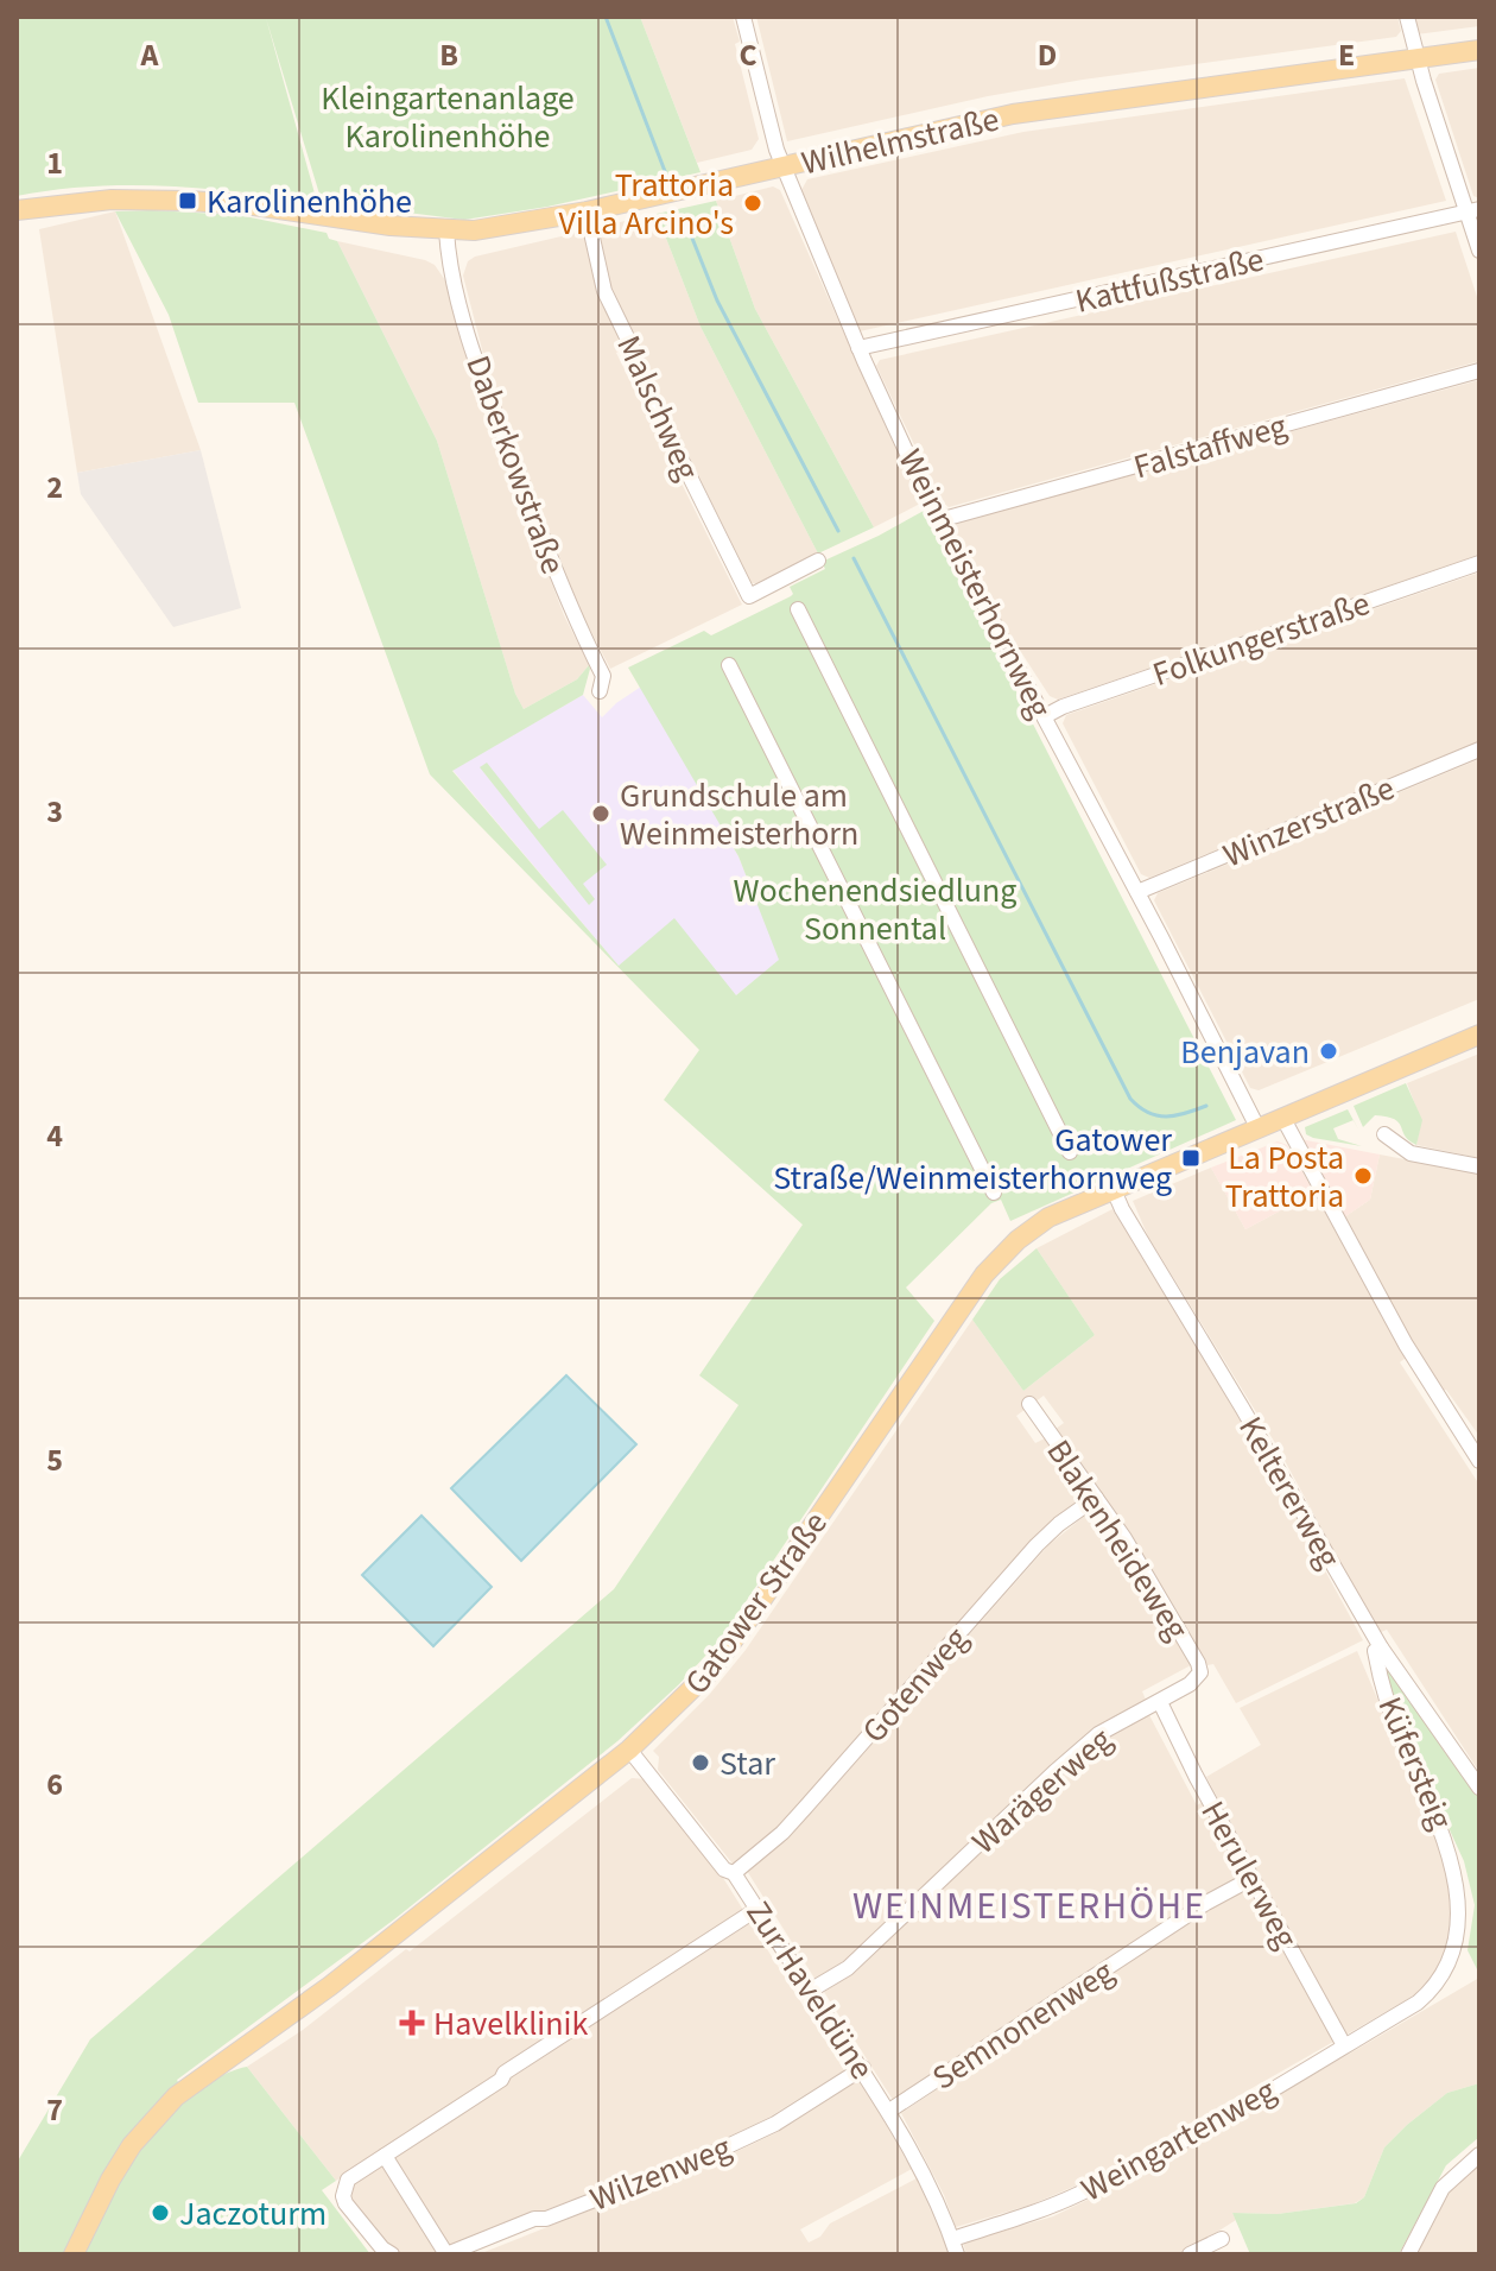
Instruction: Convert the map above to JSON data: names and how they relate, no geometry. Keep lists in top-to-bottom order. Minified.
{"streets":{"main road":["Wilhelmstraße","Gatower Straße"],"street":["Kattfußstraße","Malschweg","Falstaffweg","Daberkowstraße","Weinmeisterhornweg","Folkungerstraße","Winzerstraße","Keltererweg","Blakenheideweg","Gotenweg","Küfersteig","Warägerweg","Herulerweg","Zur Haveldüne","Semnonenweg","Weingartenweg","Wilzenweg"]},"crossings":[["Wilhelmstraße","Malschweg"],["Wilhelmstraße","Daberkowstraße"],["Wilhelmstraße","Weinmeisterhornweg"],["Kattfußstraße","Weinmeisterhornweg"],["Falstaffweg","Weinmeisterhornweg"],["Weinmeisterhornweg","Folkungerstraße"],["Weinmeisterhornweg","Winzerstraße"],["Weinmeisterhornweg","Gatower Straße"],["Keltererweg","Gatower Straße"],["Keltererweg","Küfersteig"],["Blakenheideweg","Gotenweg"],["Blakenheideweg","Warägerweg"],["Gatower Straße","Zur Haveldüne"],["Gotenweg","Zur Haveldüne"],["Küfersteig","Weingartenweg"],["Warägerweg","Herulerweg"],["Warägerweg","Zur Haveldüne"],["Herulerweg","Semnonenweg"],["Herulerweg","Weingartenweg"],["Zur Haveldüne","Semnonenweg"],["Zur Haveldüne","Weingartenweg"],["Zur Haveldüne","Wilzenweg"]],"districts":["WEINMEISTERHÖHE"],"parks":["Kleingartenanlage Karolinenhöhe","Wochenendsiedlung Sonnental"],"places":{"transit":["Karolinenhöhe","Gatower Straße/Weinmeisterhornweg"],"other":["Trattoria Villa Arcino's","Grundschule am Weinmeisterhorn","Benjavan","La Posta Trattoria","Star","Jaczoturm"],"health":["Havelklinik"]},"grid":{"columns":["A","B","C","D","E"],"rows":["1","2","3","4","5","6","7"]}}
